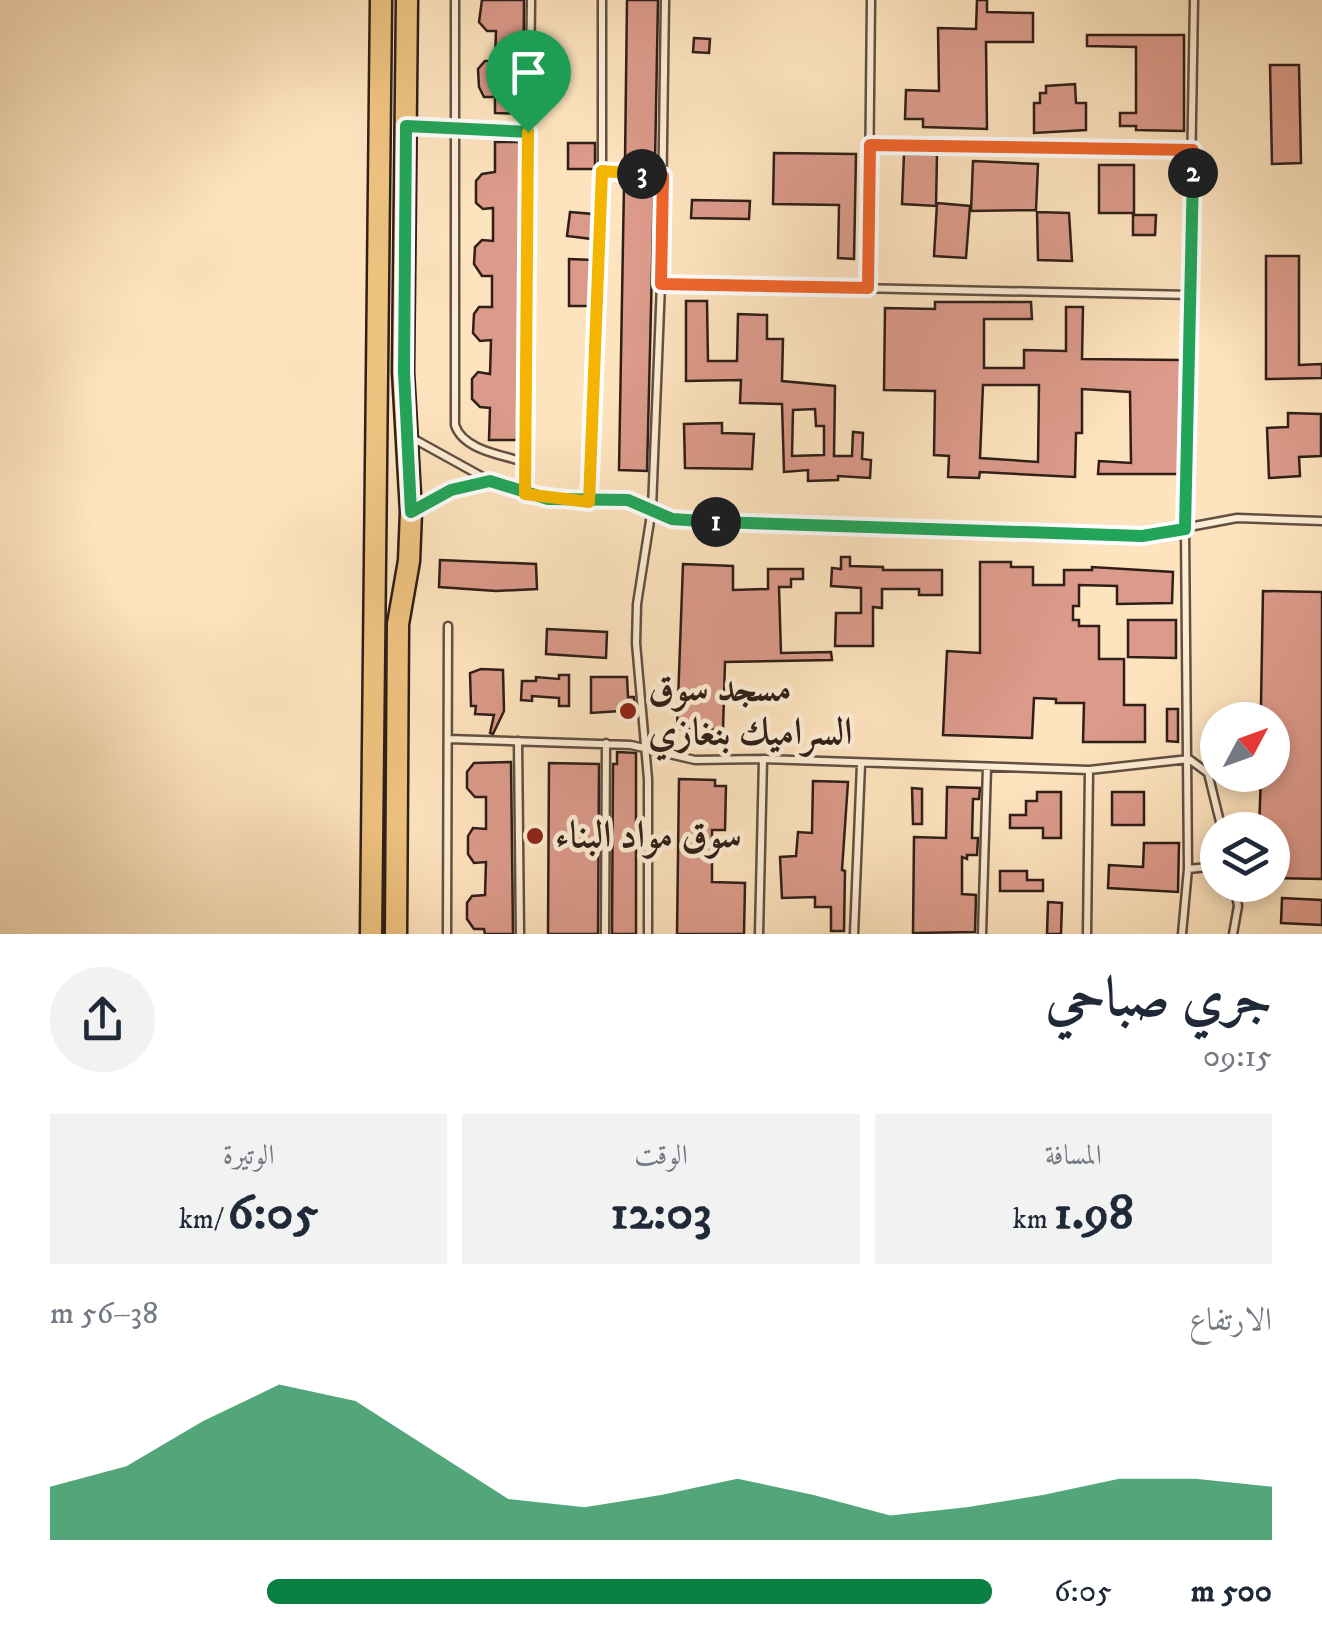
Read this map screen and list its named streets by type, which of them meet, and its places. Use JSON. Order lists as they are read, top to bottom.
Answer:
{
  "places": ["مسجد سوق السراميك بنغازي", "سوق مواد البناء"],
  "north": "top right",
  "page": {
    "pins": ["2", "3", "1"],
    "heading": ["جري صباحي", "09:15"],
    "stats": [
      ["المسافة", "1.98 km"],
      ["الوقت", "12:03"],
      ["الوتيرة", "6:05 /km"]
    ],
    "chart": ["الارتفاع", "38–56 m"],
    "list": [
      {
        "name": "500 m",
        "note": "6:05"
      }
    ]
  }
}
